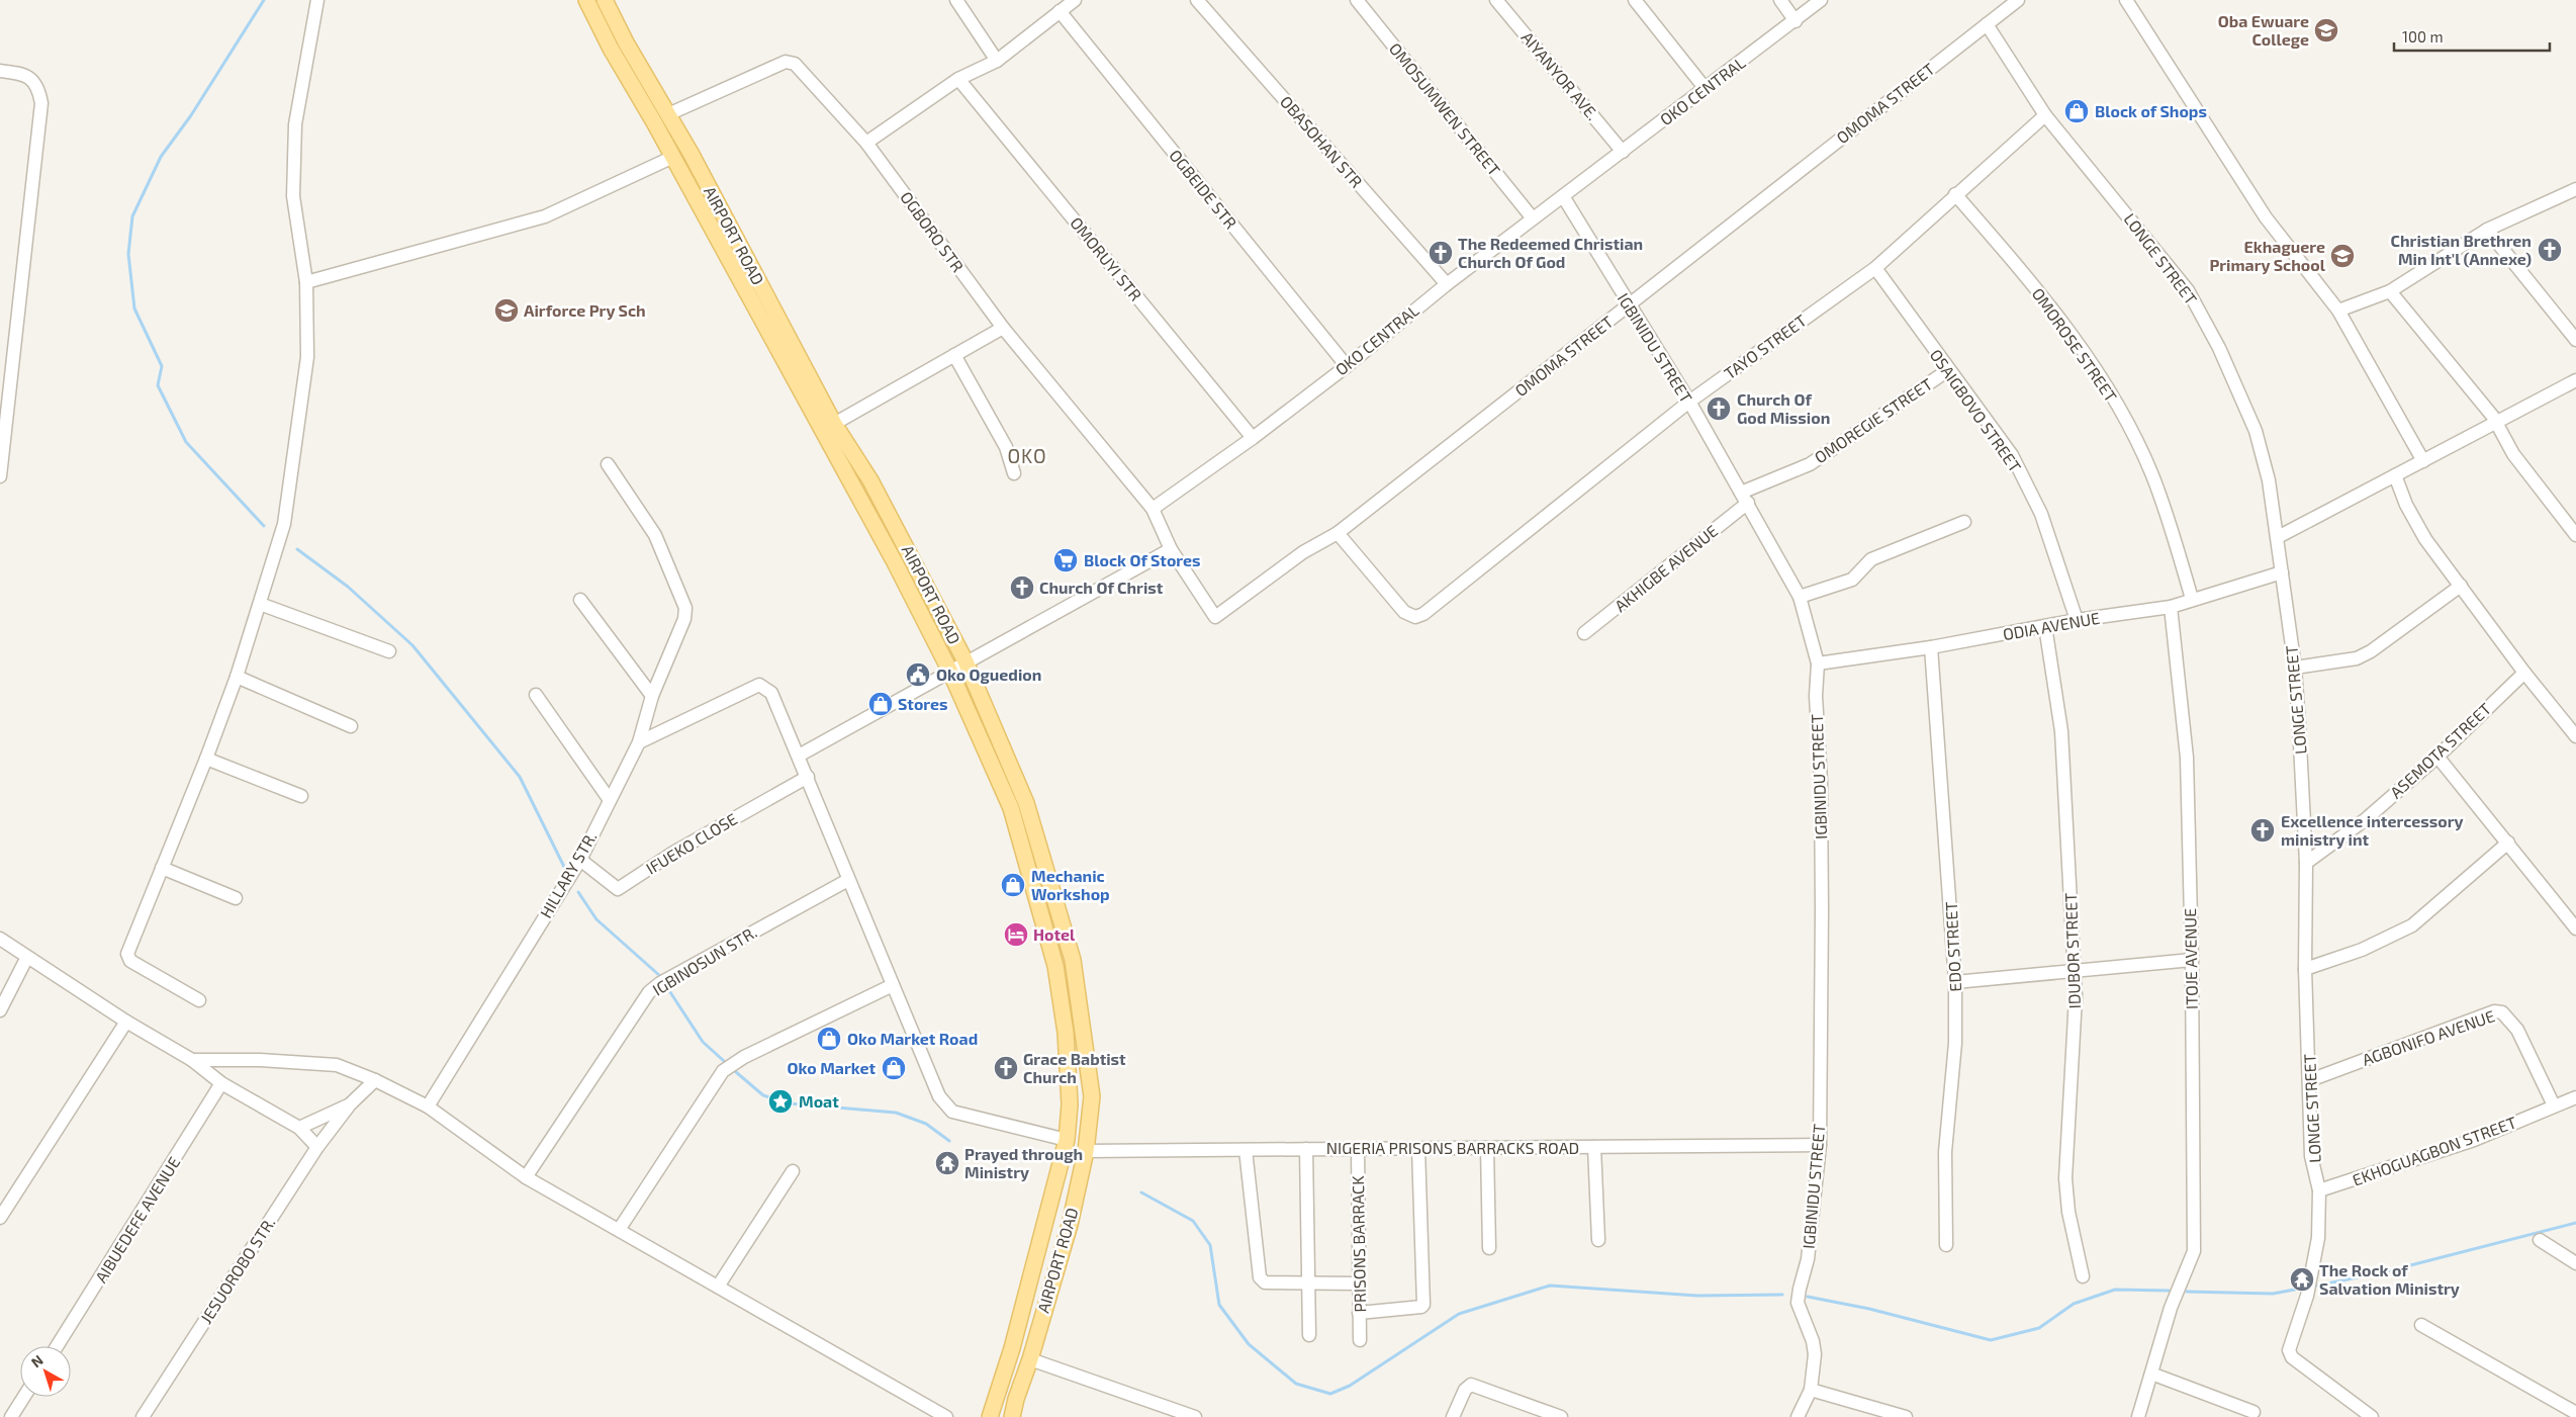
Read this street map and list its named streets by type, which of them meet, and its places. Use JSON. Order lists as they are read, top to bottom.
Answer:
{
  "streets": {
    "main road": ["AIRPORT ROAD"],
    "street": [
      "AIYANYOR AVE.",
      "OKO CENTRAL",
      "OMOMA STREET",
      "OMOSUMWEN STREET",
      "OBASOHAN STR",
      "OGBEIDE STR",
      "OGBORO STR",
      "OMORUYI STR",
      "LONGE STREET",
      "OMOROSE STREET",
      "TAYO STREET",
      "IGBINIDU STREET",
      "OSAIGBOVO STREET",
      "OMOREGIE STREET",
      "AKHIGBE AVENUE",
      "ODIA AVENUE",
      "ASEMOTA STREET",
      "IFUEKO CLOSE",
      "HILLARY STR.",
      "EDO STREET",
      "IDUBOR STREET",
      "ITOJE AVENUE",
      "IGBINOSUN STR.",
      "AGBONIFO AVENUE",
      "NIGERIA PRISONS BARRACKS ROAD",
      "EKHOGUAGBON STREET",
      "AIBUEDEFE AVENUE",
      "PRISONS BARRACK",
      "JESUOROBO STR."
    ]
  },
  "crossings": [
    ["AIYANYOR AVE.", "OKO CENTRAL"],
    ["OKO CENTRAL", "OMOSUMWEN STREET"],
    ["OKO CENTRAL", "OBASOHAN STR"],
    ["OKO CENTRAL", "OGBEIDE STR"],
    ["OKO CENTRAL", "OGBORO STR"],
    ["OKO CENTRAL", "OMORUYI STR"],
    ["OKO CENTRAL", "IGBINIDU STREET"],
    ["OMOMA STREET", "LONGE STREET"],
    ["OMOMA STREET", "TAYO STREET"],
    ["OMOMA STREET", "IGBINIDU STREET"],
    ["OGBORO STR", "AIRPORT ROAD"],
    ["AIRPORT ROAD", "NIGERIA PRISONS BARRACKS ROAD"],
    ["LONGE STREET", "TAYO STREET"],
    ["LONGE STREET", "ODIA AVENUE"],
    ["LONGE STREET", "ASEMOTA STREET"],
    ["LONGE STREET", "AGBONIFO AVENUE"],
    ["LONGE STREET", "EKHOGUAGBON STREET"],
    ["OMOROSE STREET", "TAYO STREET"],
    ["OMOROSE STREET", "ODIA AVENUE"],
    ["TAYO STREET", "IGBINIDU STREET"],
    ["TAYO STREET", "OSAIGBOVO STREET"],
    ["IGBINIDU STREET", "OMOREGIE STREET"],
    ["IGBINIDU STREET", "AKHIGBE AVENUE"],
    ["IGBINIDU STREET", "ODIA AVENUE"],
    ["IGBINIDU STREET", "NIGERIA PRISONS BARRACKS ROAD"],
    ["OSAIGBOVO STREET", "OMOREGIE STREET"],
    ["OSAIGBOVO STREET", "ODIA AVENUE"],
    ["OMOREGIE STREET", "AKHIGBE AVENUE"],
    ["ODIA AVENUE", "EDO STREET"],
    ["ODIA AVENUE", "IDUBOR STREET"],
    ["ODIA AVENUE", "ITOJE AVENUE"],
    ["IFUEKO CLOSE", "HILLARY STR."],
    ["AGBONIFO AVENUE", "EKHOGUAGBON STREET"],
    ["NIGERIA PRISONS BARRACKS ROAD", "PRISONS BARRACK"]
  ],
  "districts": ["OKO"],
  "places": {
    "school or university": ["Oba Ewuare College", "Ekhaguere Primary School", "Airforce Pry Sch"],
    "shop": [
      "Block of Shops",
      "Stores",
      "Mechanic Workshop",
      "Oko Market Road",
      "Oko Market"
    ],
    "church": [
      "Christian Brethren Min Int'l (Annexe)",
      "The Redeemed Christian Church Of God",
      "Church Of God Mission",
      "Church Of Christ",
      "Excellence intercessory ministry int",
      "Grace Babtist Church"
    ],
    "supermarket": ["Block Of Stores"],
    "public building": ["Oko Oguedion"],
    "hotel": ["Hotel"],
    "place": ["Moat"],
    "temple": ["Prayed through Ministry", "The Rock of Salvation Ministry"]
  },
  "scale_bar": "100 m",
  "north": "top left"
}
